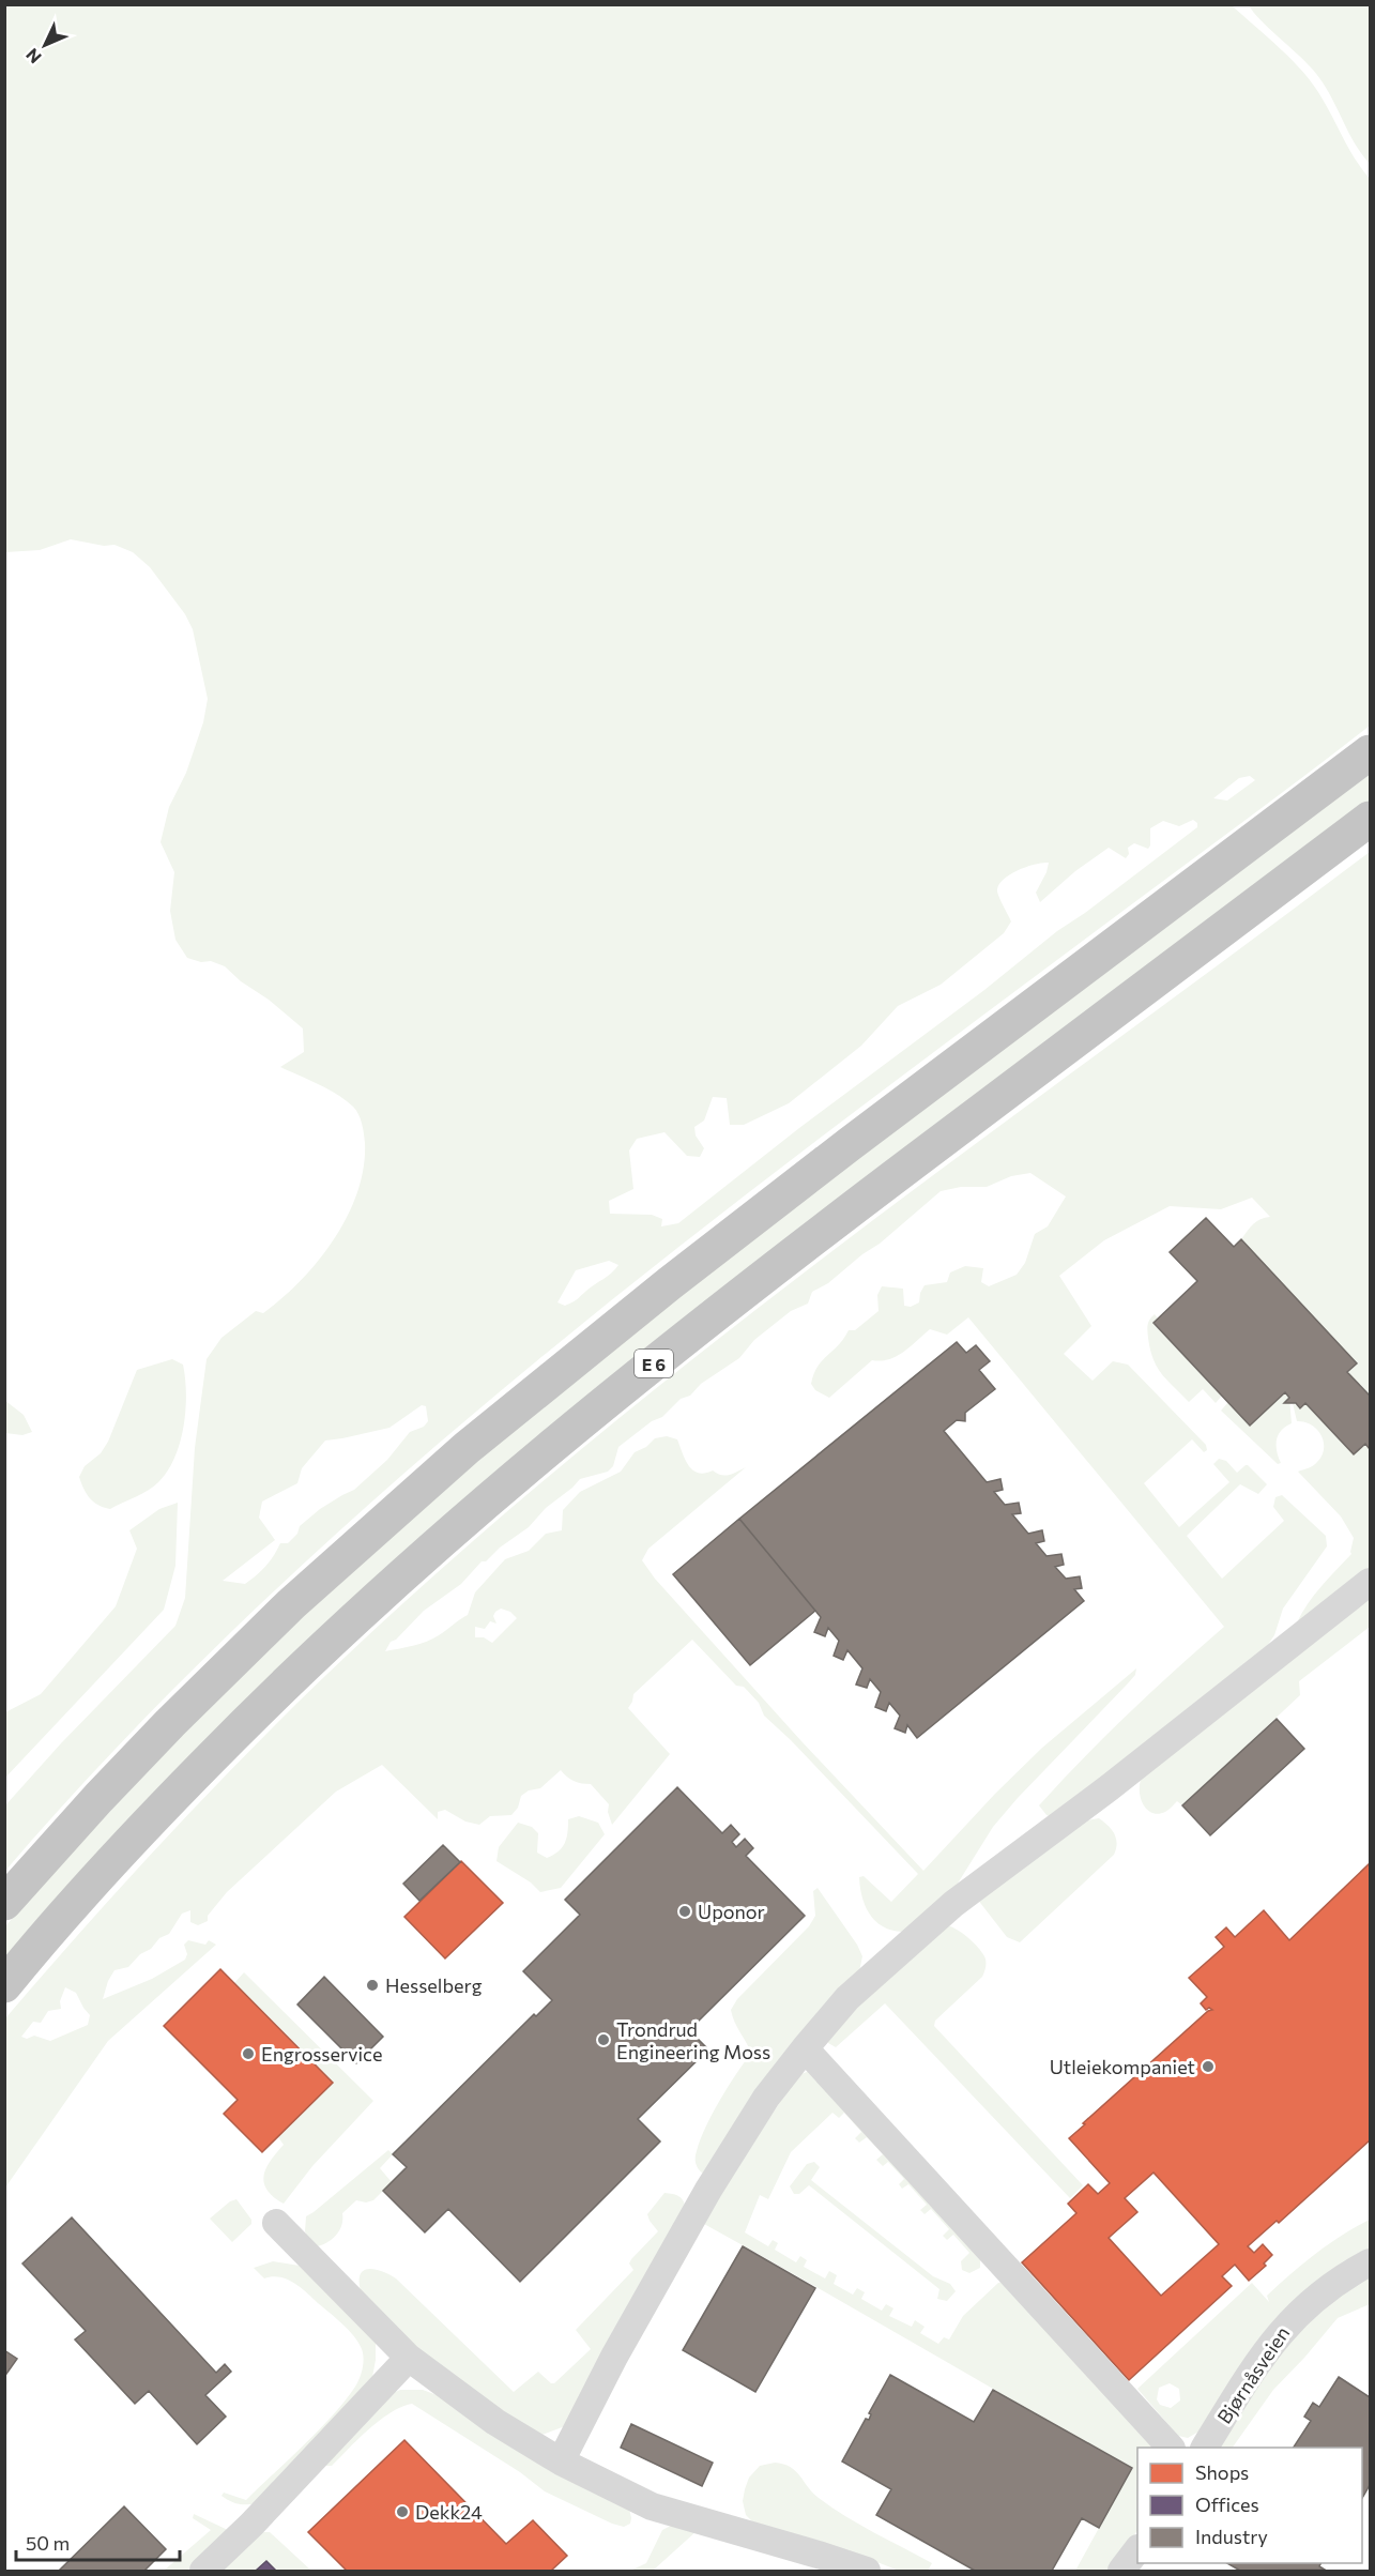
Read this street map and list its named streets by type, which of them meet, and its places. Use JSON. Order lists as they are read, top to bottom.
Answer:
{
  "streets": {
    "highway": ["E 6"],
    "street": ["Bjørnåsveien"]
  },
  "places": [
    "Uponor",
    "Hesselberg",
    "Trondrud Engineering Moss",
    "Engrosservice",
    "Utleiekompaniet",
    "Dekk24"
  ],
  "legend": ["Shops", "Offices", "Industry"],
  "scale_bar": "50 m",
  "north": "bottom left"
}
